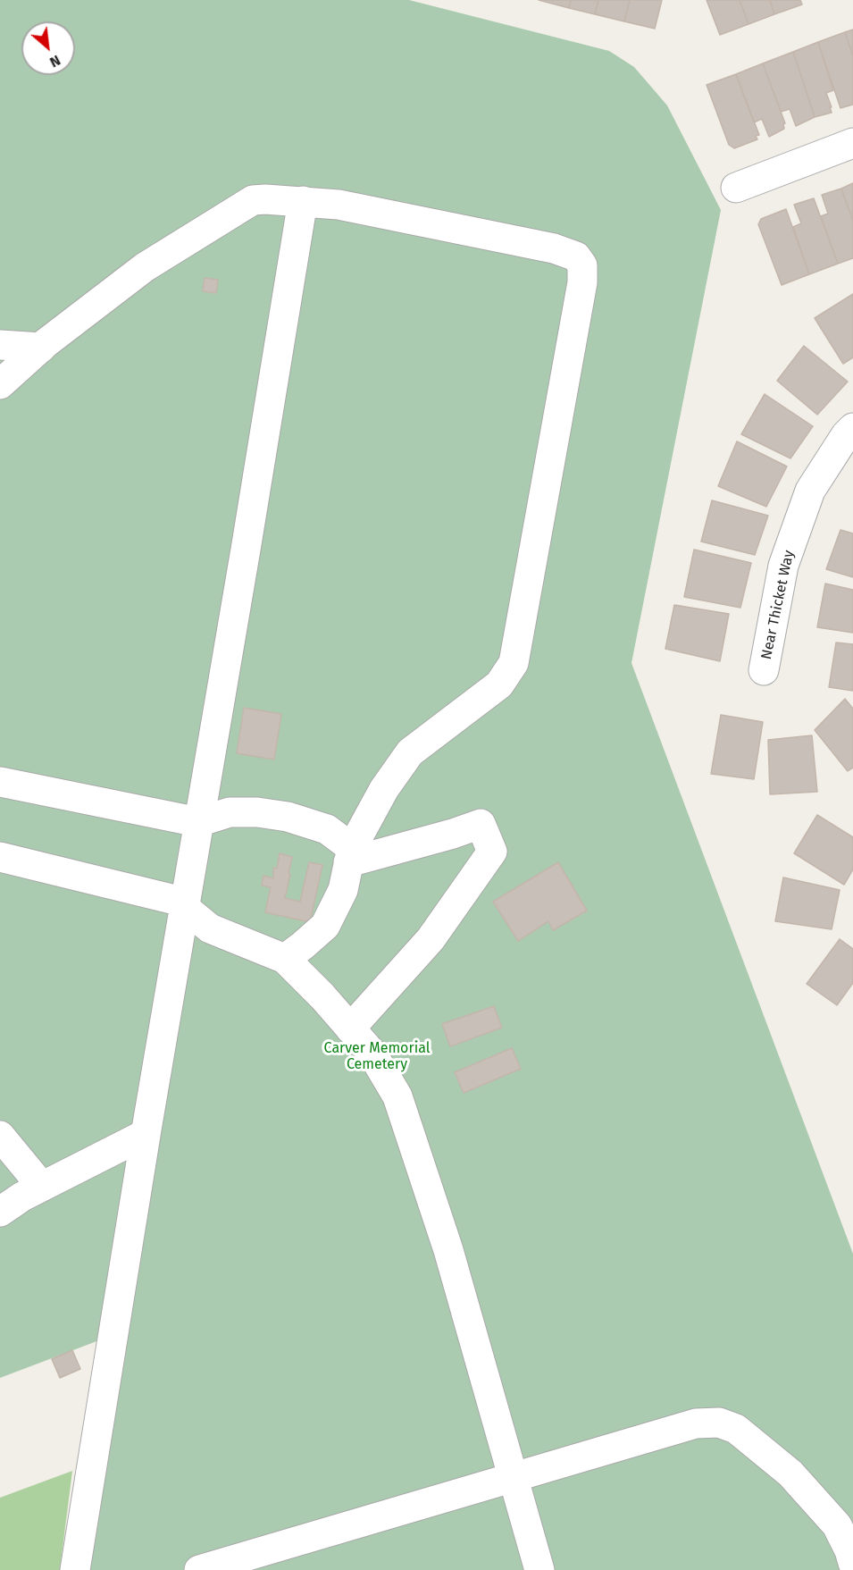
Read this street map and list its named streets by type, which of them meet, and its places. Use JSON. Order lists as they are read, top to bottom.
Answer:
{
  "streets": {
    "street": ["Near Thicket Way"]
  },
  "parks": ["Carver Memorial Cemetery"],
  "north": "bottom right"
}
